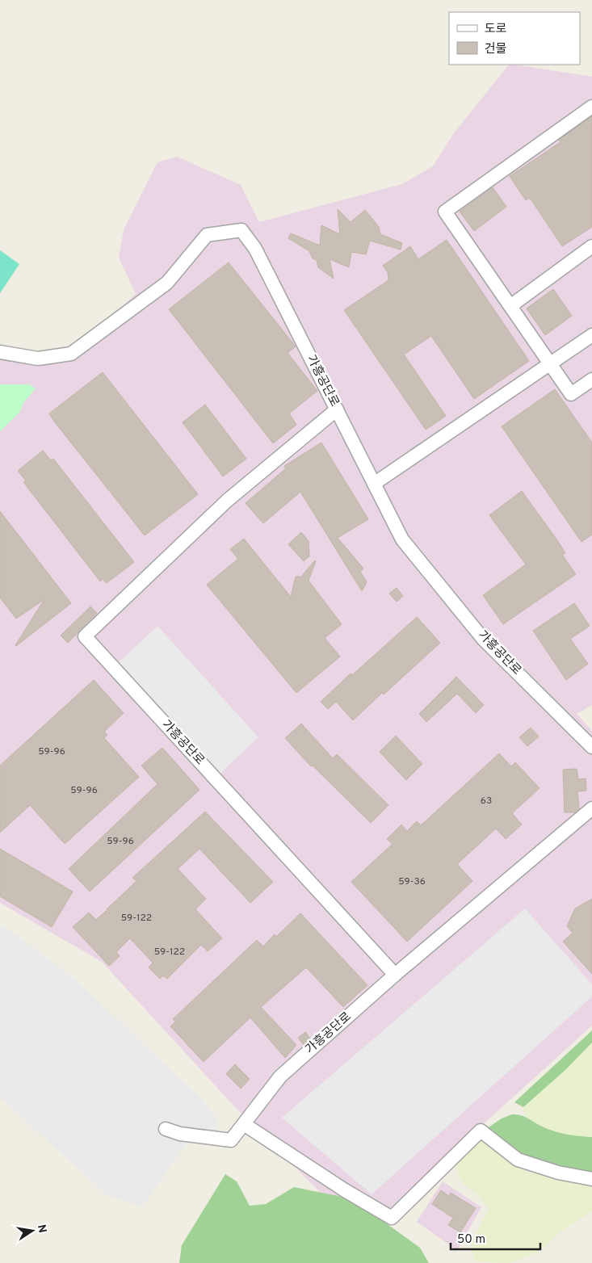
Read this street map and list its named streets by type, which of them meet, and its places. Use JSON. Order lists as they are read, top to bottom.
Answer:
{
  "streets": {
    "street": ["가흥공단로"]
  },
  "house_numbers": [
    "59-96",
    "59-96",
    "63",
    "59-96",
    "59-36",
    "59-122",
    "59-122"
  ],
  "legend": ["도로", "건물"],
  "scale_bar": "50 m",
  "north": "right"
}
